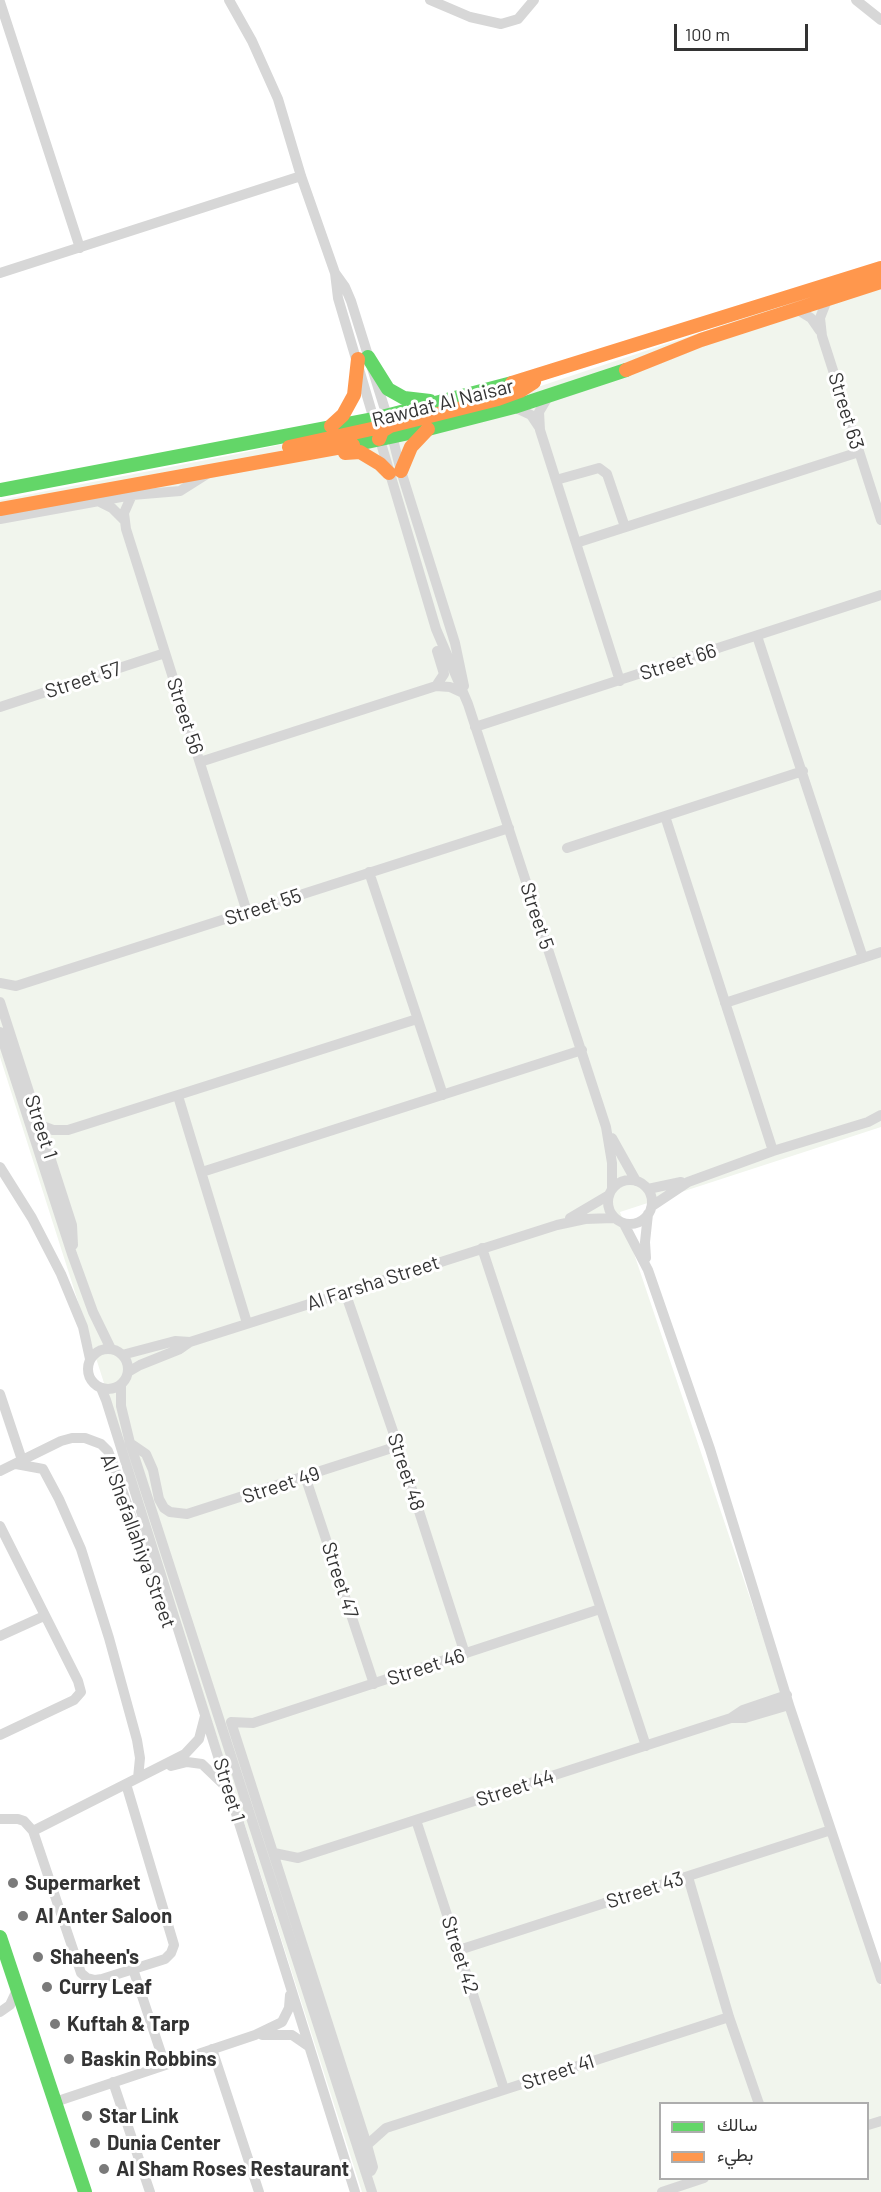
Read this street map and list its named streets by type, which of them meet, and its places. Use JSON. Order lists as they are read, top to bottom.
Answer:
{
  "streets": {
    "street": [
      "Rawdat Al Naisar",
      "Street 63",
      "Street 66",
      "Street 57",
      "Street 56",
      "Street 55",
      "Street 5",
      "Street 1",
      "Al Farsha Street",
      "Street 48",
      "Street 49",
      "Al Shefallahiya Street",
      "Street 47",
      "Street 46",
      "Street 44",
      "Street 43",
      "Street 42",
      "Street 41"
    ]
  },
  "crossings": [
    ["Rawdat Al Naisar", "Street 63"],
    ["Street 66", "Street 5"],
    ["Street 57", "Street 56"],
    ["Street 56", "Street 55"],
    ["Street 55", "Street 5"],
    ["Street 5", "Al Farsha Street"],
    ["Street 1", "Al Farsha Street"],
    ["Street 1", "Street 49"],
    ["Street 1", "Al Shefallahiya Street"],
    ["Street 1", "Street 46"],
    ["Street 1", "Street 44"],
    ["Street 1", "Street 41"],
    ["Al Farsha Street", "Street 48"],
    ["Street 48", "Street 49"],
    ["Street 48", "Street 46"],
    ["Street 49", "Street 47"],
    ["Street 47", "Street 46"],
    ["Street 44", "Street 42"],
    ["Street 43", "Street 42"],
    ["Street 42", "Street 41"]
  ],
  "places": [
    "Supermarket",
    "Al Anter Saloon",
    "Shaheen's",
    "Curry Leaf",
    "Kuftah & Tarp",
    "Baskin Robbins",
    "Star Link",
    "Dunia Center",
    "Al Sham Roses Restaurant"
  ],
  "legend": ["سالك", "بطيء"],
  "scale_bar": "100 m"
}
